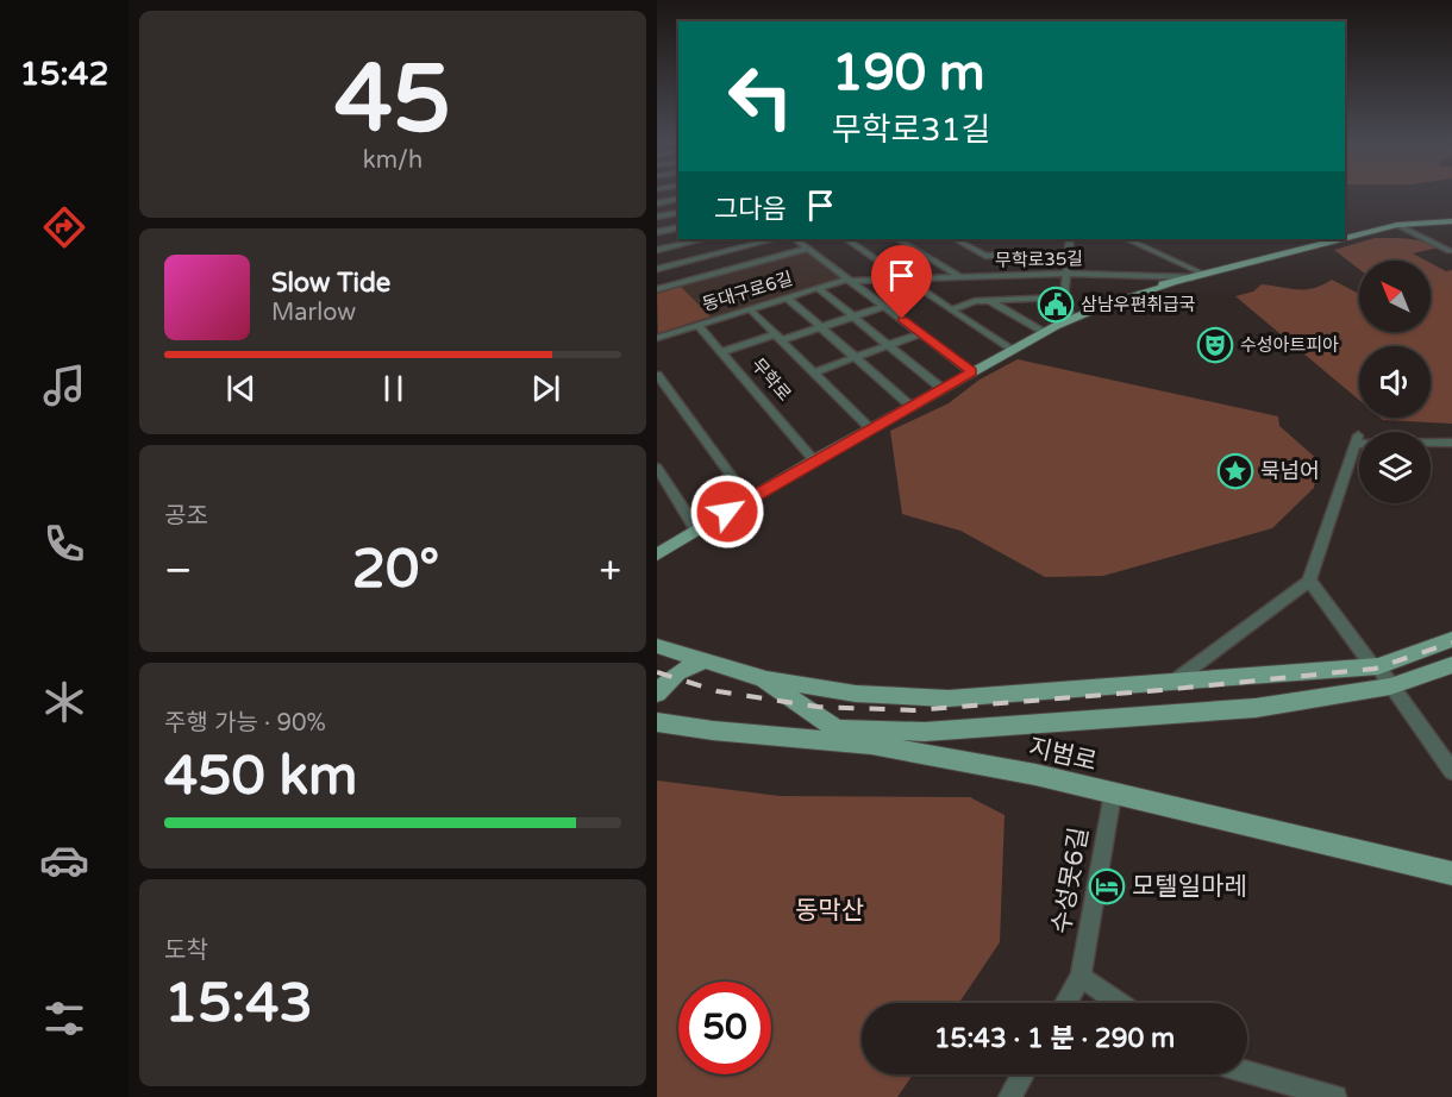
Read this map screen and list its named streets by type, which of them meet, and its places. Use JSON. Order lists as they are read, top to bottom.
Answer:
{
  "streets": {
    "main road": ["지범로"],
    "street": [
      "무학로35길",
      "동대구로6길",
      "무학로",
      "수성못6길"
    ]
  },
  "crossings": [
    ["무학로35길", "동대구로6길"],
    ["동대구로6길", "무학로"],
    ["지범로", "수성못6길"]
  ],
  "parks": ["동막산"],
  "places": {
    "public building": ["삼남우편취급국"],
    "theatre": ["수성아트피아"],
    "place": ["묵넘어"],
    "hotel": ["모텔일마레"]
  },
  "north": "top left",
  "page": {
    "tabs": "15:42",
    "tile": [
      ["45", "km/h"],
      "공조",
      ["주행 가능 · 90%", "450 km"],
      ["도착", "15:43"]
    ],
    "turn": ["190 m", "무학로31길"],
    "then": "그다음",
    "song": ["Slow Tide", "Marlow"],
    "heat": ["−", "20°", "+"],
    "limit": "50",
    "trip": "15:43 · 1 분 · 290 m"
  }
}
